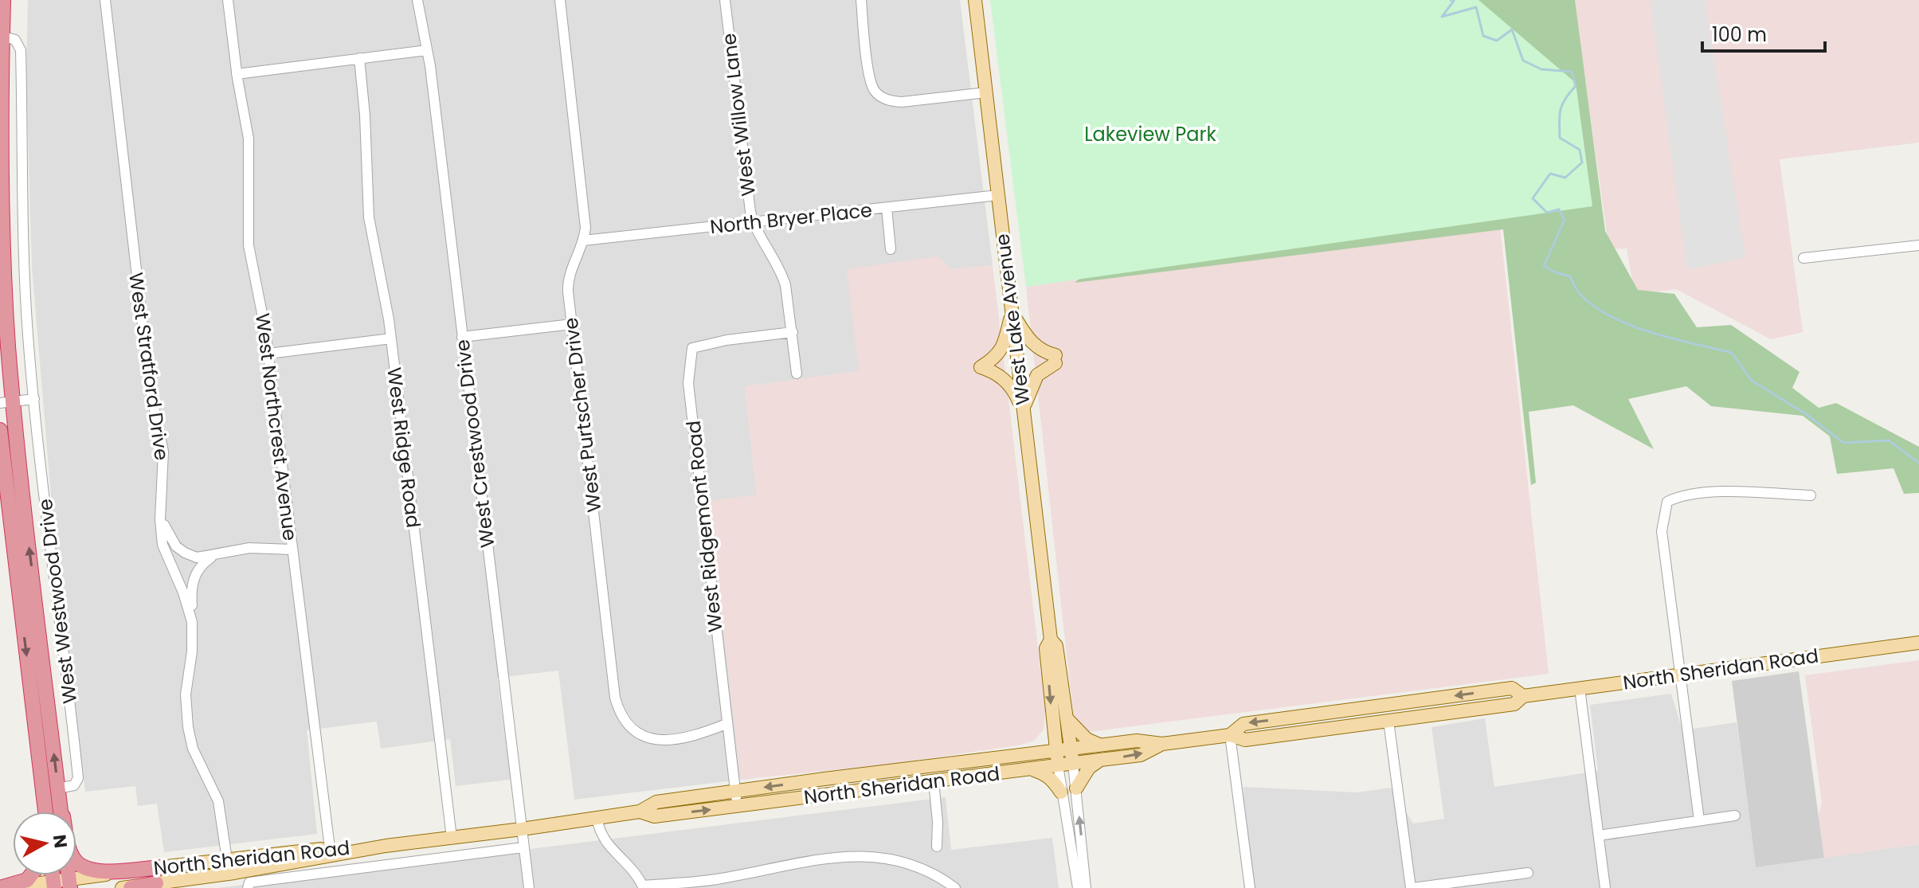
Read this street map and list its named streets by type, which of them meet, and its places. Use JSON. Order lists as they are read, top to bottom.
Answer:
{
  "streets": {
    "main road": ["West Lake Avenue", "North Sheridan Road"],
    "street": [
      "West Willow Lane",
      "North Bryer Place",
      "West Stratford Drive",
      "West Purtscher Drive",
      "West Northcrest Avenue",
      "West Crestwood Drive",
      "West Ridge Road",
      "West Ridgemont Road",
      "West Westwood Drive"
    ]
  },
  "crossings": [
    ["West Willow Lane", "North Bryer Place"],
    ["West Willow Lane", "West Ridgemont Road"],
    ["North Bryer Place", "West Lake Avenue"],
    ["North Bryer Place", "West Purtscher Drive"],
    ["West Lake Avenue", "North Sheridan Road"],
    ["West Stratford Drive", "North Sheridan Road"],
    ["West Purtscher Drive", "West Ridgemont Road"],
    ["West Northcrest Avenue", "North Sheridan Road"],
    ["West Crestwood Drive", "North Sheridan Road"],
    ["West Ridge Road", "North Sheridan Road"],
    ["West Ridgemont Road", "North Sheridan Road"]
  ],
  "parks": ["Lakeview Park"],
  "scale_bar": "100 m",
  "north": "right"
}
